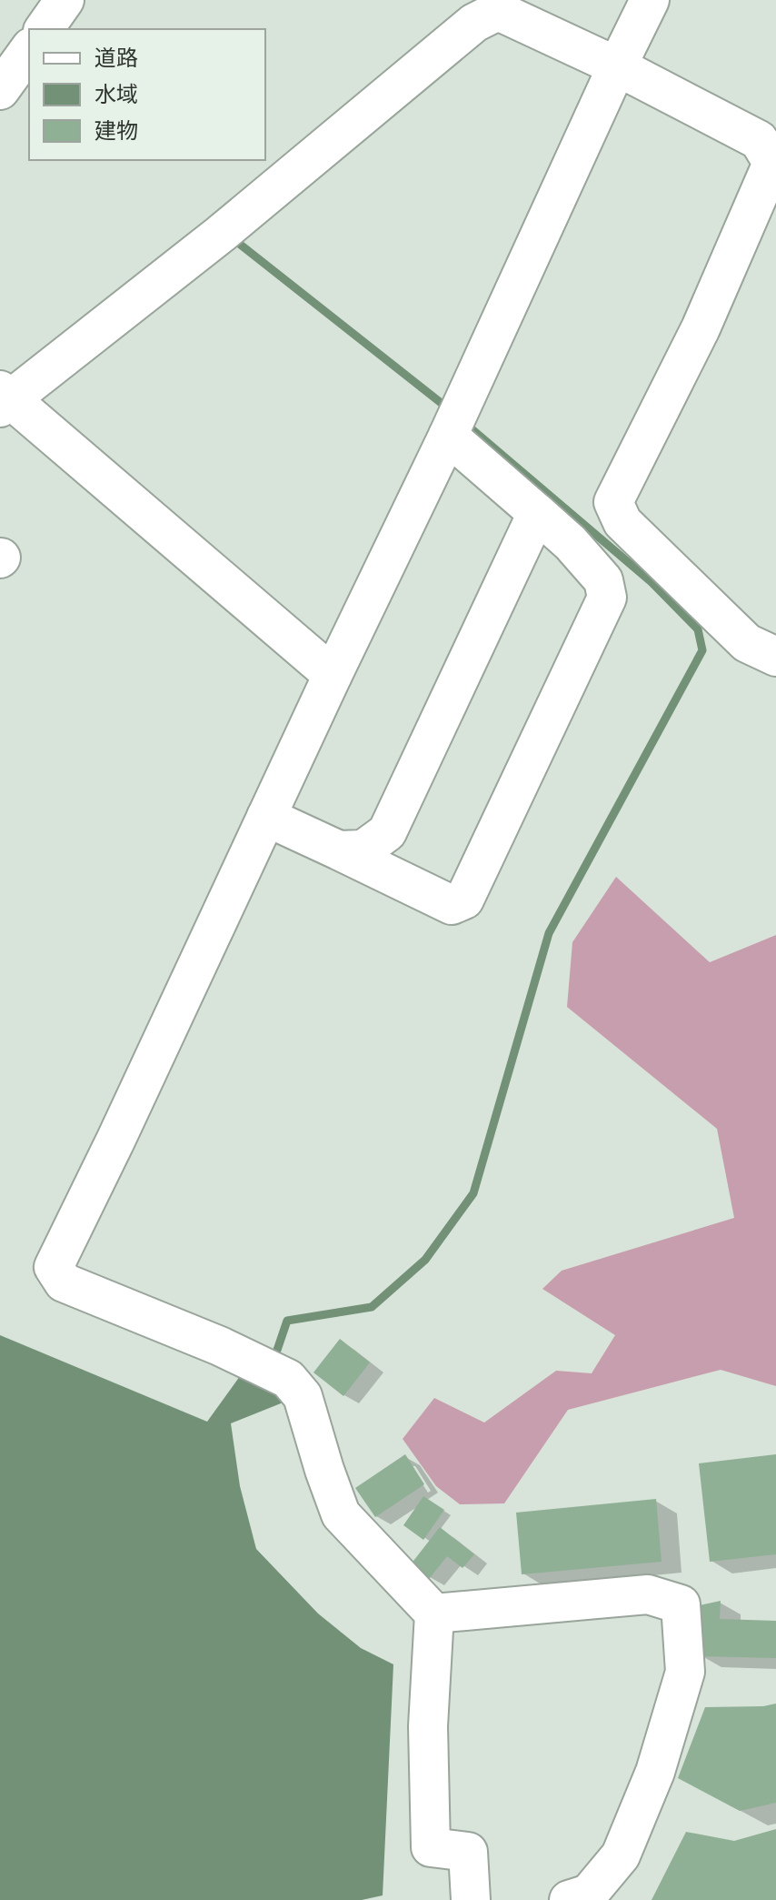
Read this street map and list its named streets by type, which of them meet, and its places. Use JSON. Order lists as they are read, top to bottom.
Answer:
{
  "legend": ["道路", "水域", "建物"]
}
